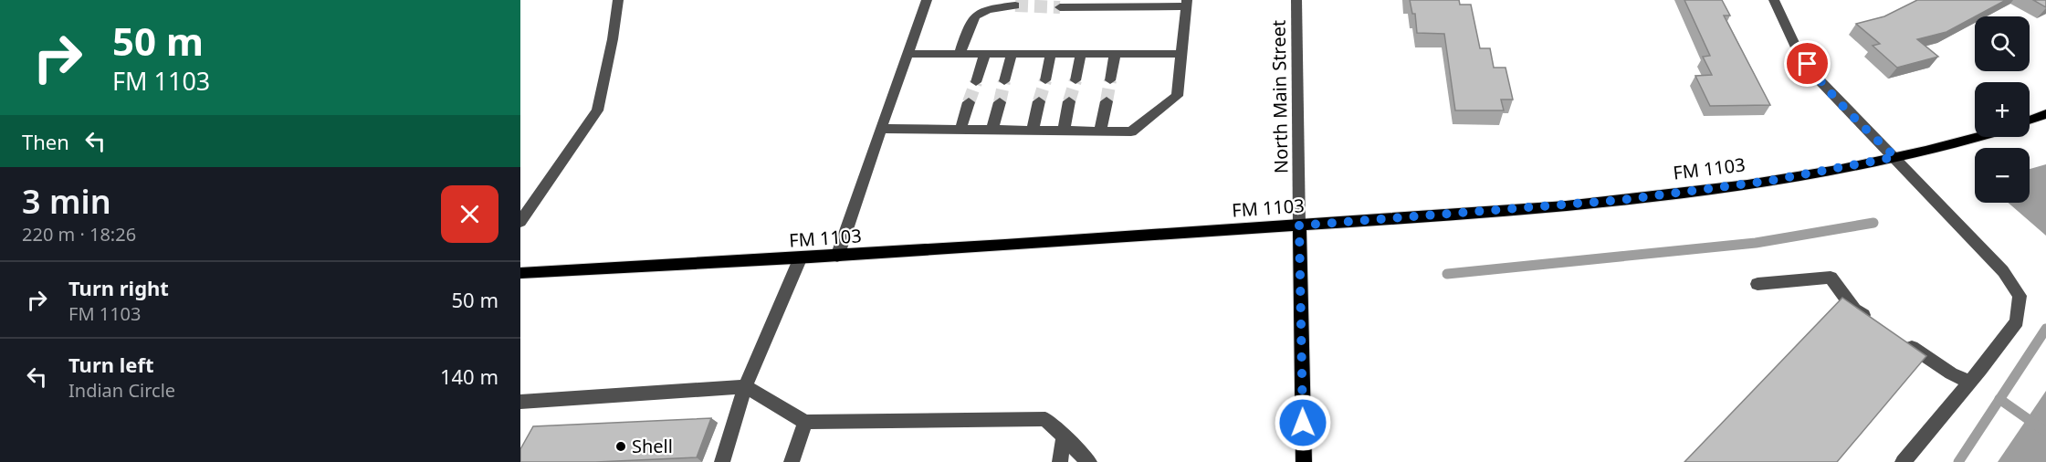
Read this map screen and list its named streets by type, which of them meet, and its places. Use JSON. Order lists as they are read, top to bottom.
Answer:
{
  "streets": {
    "main road": ["FM 1103"],
    "street": ["North Main Street"]
  },
  "crossings": [
    ["North Main Street", "FM 1103"]
  ],
  "places": ["Shell"],
  "page": {
    "turn": ["50 m", "FM 1103"],
    "map_buttons": ["+", "−"],
    "then": "Then",
    "heading": ["3 min", "220 m · 18:26"],
    "list": [
      {
        "name": "Turn right",
        "note": "FM 1103",
        "value": "50 m"
      },
      {
        "name": "Turn left",
        "note": "Indian Circle",
        "value": "140 m"
      }
    ]
  }
}
